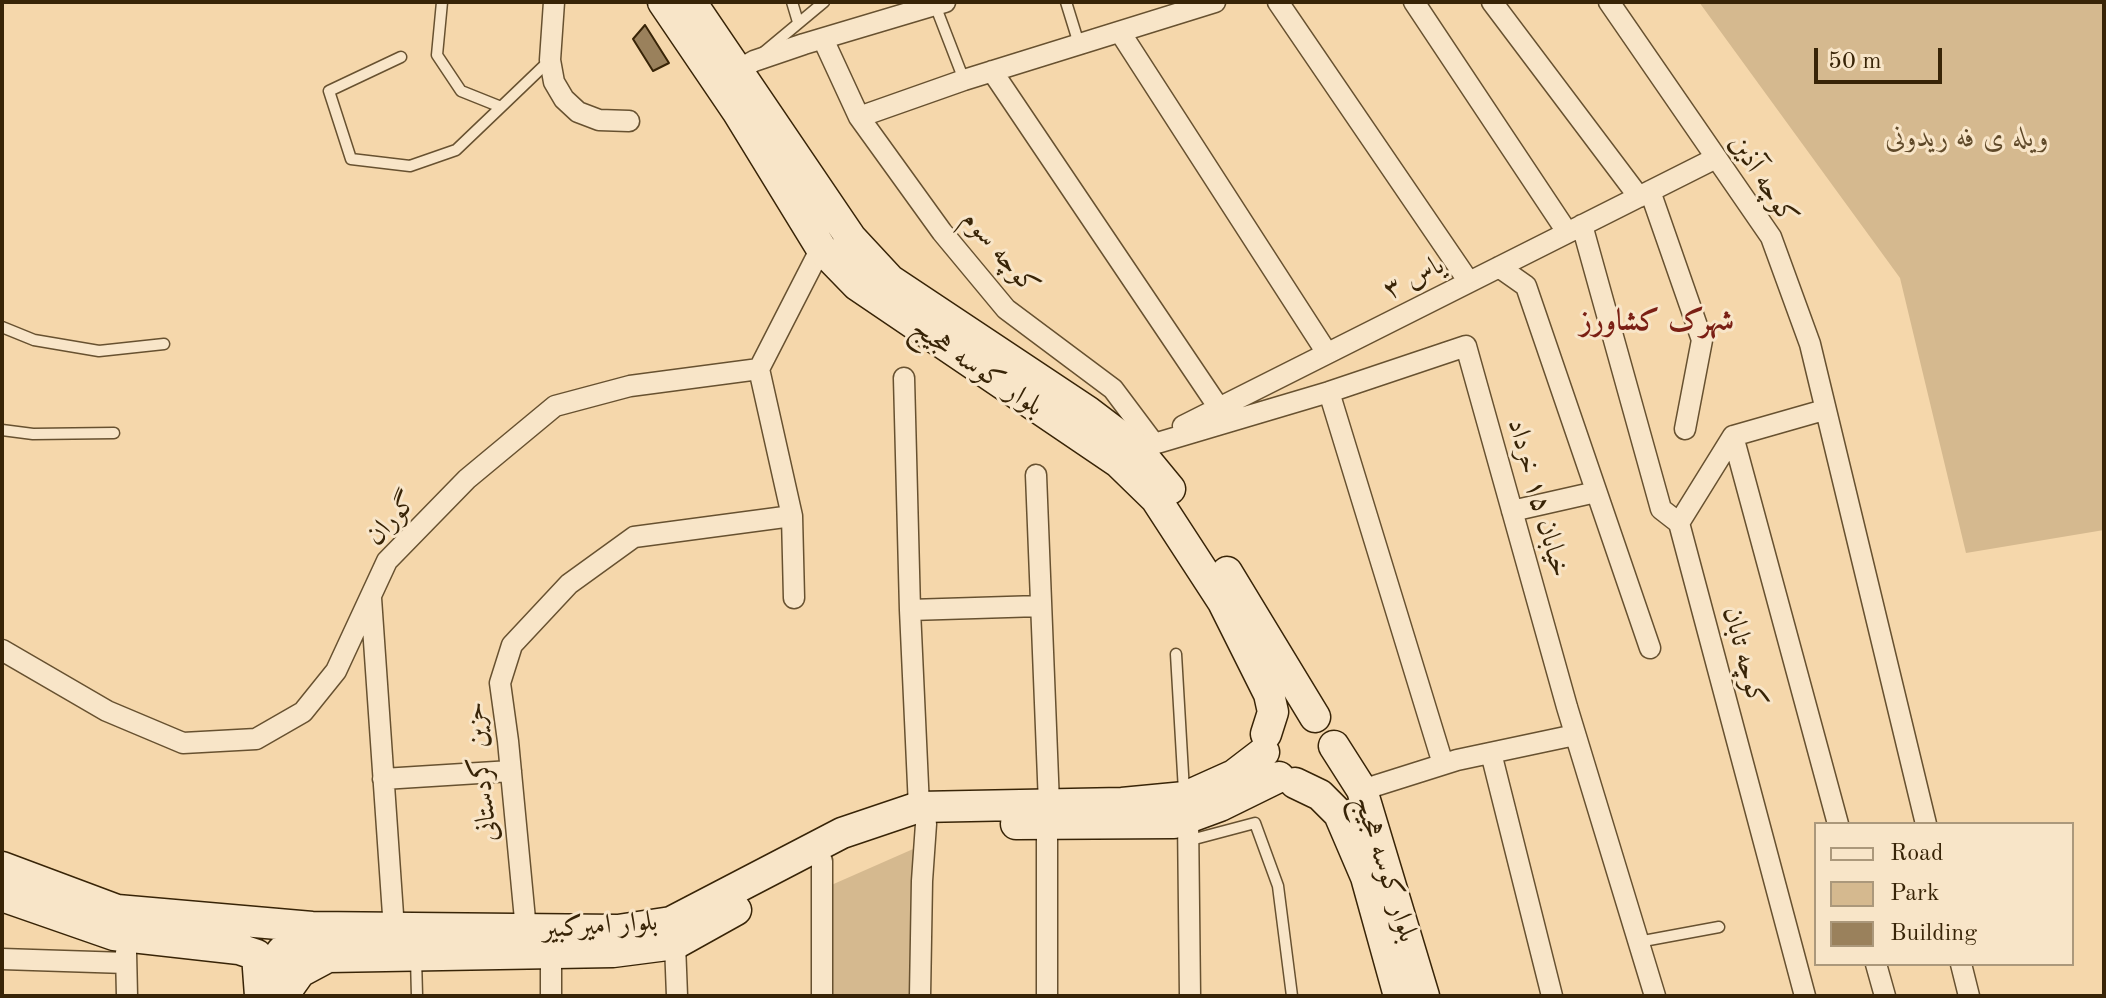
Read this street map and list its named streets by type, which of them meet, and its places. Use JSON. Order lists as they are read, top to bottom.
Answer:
{
  "streets": {
    "street": [
      "کوچه آذین",
      "کوچه سوم",
      "یاس ۳",
      "بلوار کوسه هجیج",
      "خیابان ۱۵ خرداد",
      "گوران",
      "کوچه تابان",
      "حزین کردستانی",
      "بلوار امیرکبیر"
    ]
  },
  "crossings": [
    ["کوچه آذین", "یاس ۳"],
    ["کوچه سوم", "یاس ۳"],
    ["کوچه سوم", "بلوار کوسه هجیج"],
    ["کوچه سوم", "خیابان ۱۵ خرداد"],
    ["یاس ۳", "بلوار کوسه هجیج"],
    ["یاس ۳", "خیابان ۱۵ خرداد"],
    ["بلوار کوسه هجیج", "خیابان ۱۵ خرداد"],
    ["بلوار کوسه هجیج", "بلوار امیرکبیر"],
    ["حزین کردستانی", "بلوار امیرکبیر"]
  ],
  "districts": ["شهرک کشاورز"],
  "parks": ["ویله ی فه ریدونی"],
  "legend": ["Road", "Park", "Building"],
  "scale_bar": "50 m"
}
